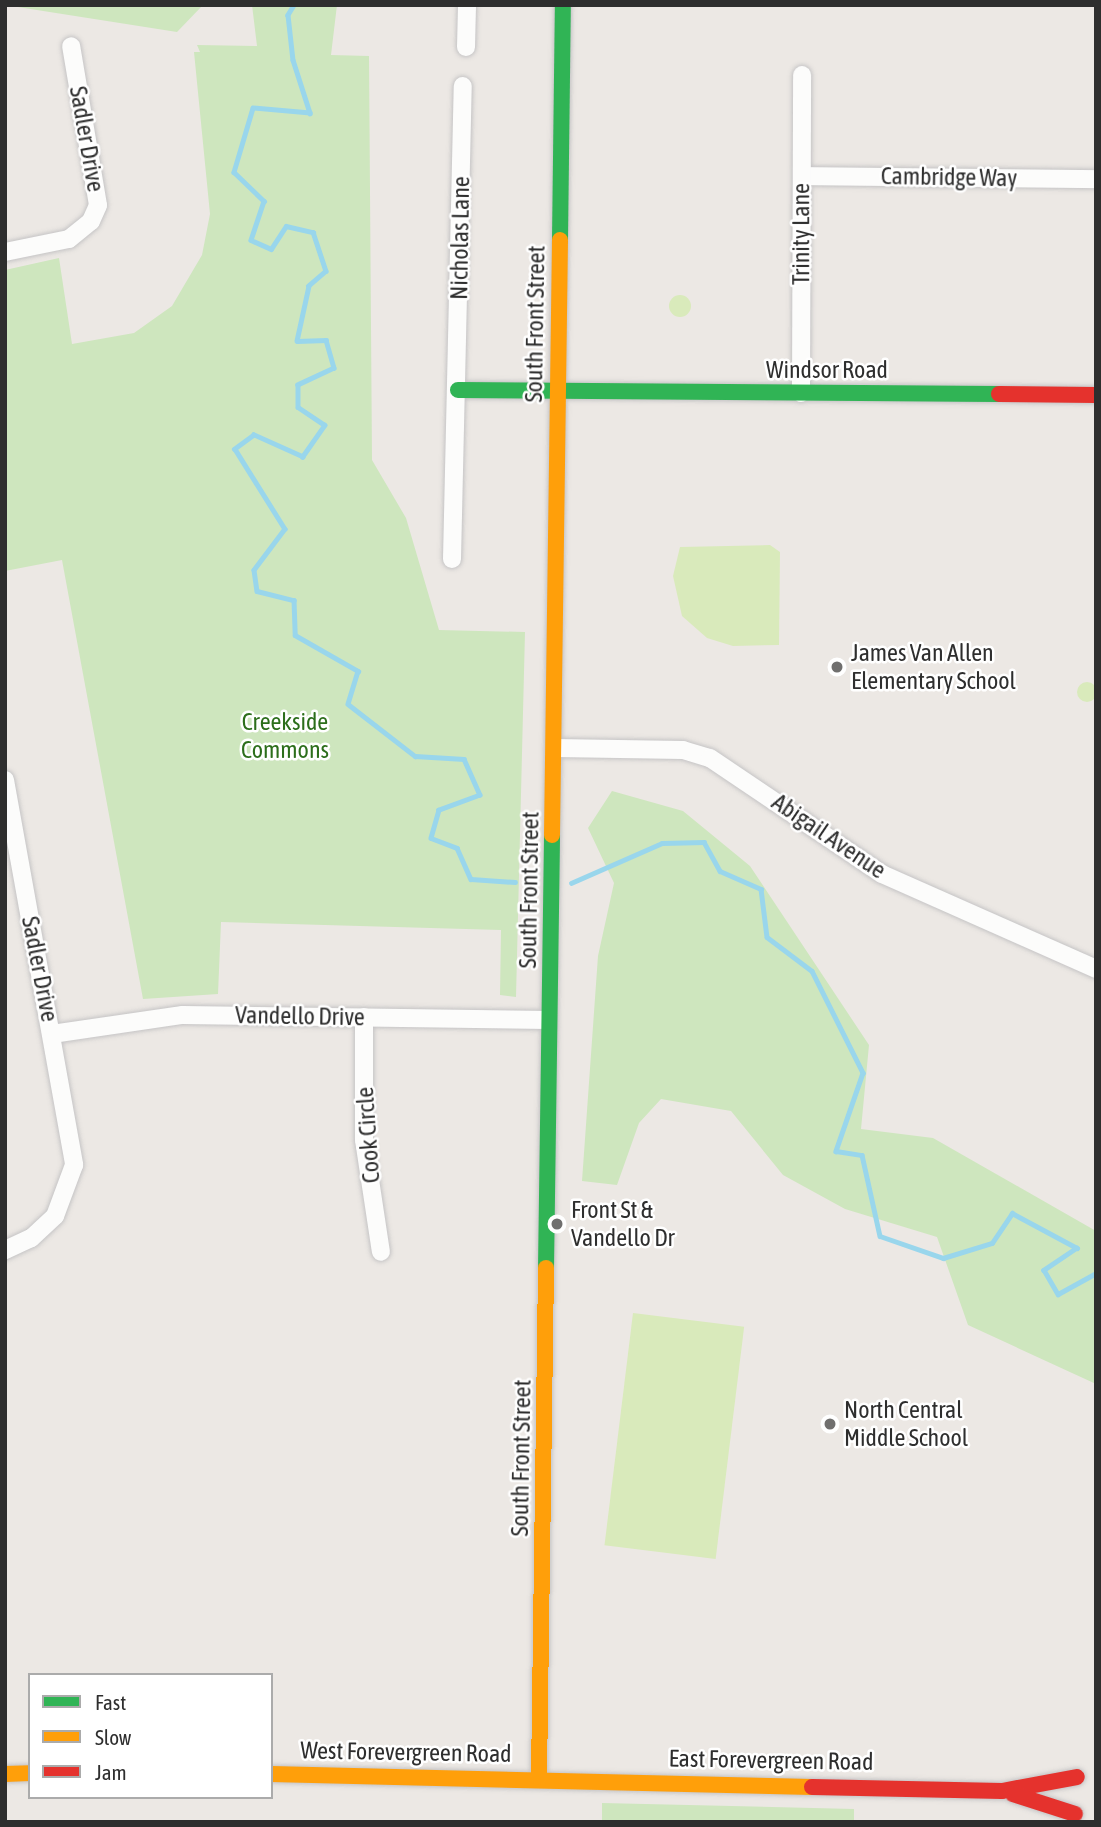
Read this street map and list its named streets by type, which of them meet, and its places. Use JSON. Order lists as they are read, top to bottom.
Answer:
{
  "streets": {
    "street": [
      "Sadler Drive",
      "Cambridge Way",
      "Trinity Lane",
      "Nicholas Lane",
      "South Front Street",
      "Windsor Road",
      "Abigail Avenue",
      "Vandello Drive",
      "Cook Circle",
      "West Forevergreen Road",
      "East Forevergreen Road"
    ]
  },
  "crossings": [
    ["Sadler Drive", "Vandello Drive"],
    ["Cambridge Way", "Trinity Lane"],
    ["Trinity Lane", "Windsor Road"],
    ["South Front Street", "Windsor Road"],
    ["South Front Street", "Abigail Avenue"],
    ["South Front Street", "Vandello Drive"],
    ["South Front Street", "West Forevergreen Road"],
    ["South Front Street", "East Forevergreen Road"],
    ["Vandello Drive", "Cook Circle"],
    ["West Forevergreen Road", "East Forevergreen Road"]
  ],
  "parks": ["Creekside Commons"],
  "places": ["James Van Allen Elementary School", "Front St & Vandello Dr", "North Central Middle School"],
  "legend": ["Fast", "Slow", "Jam"]
}
